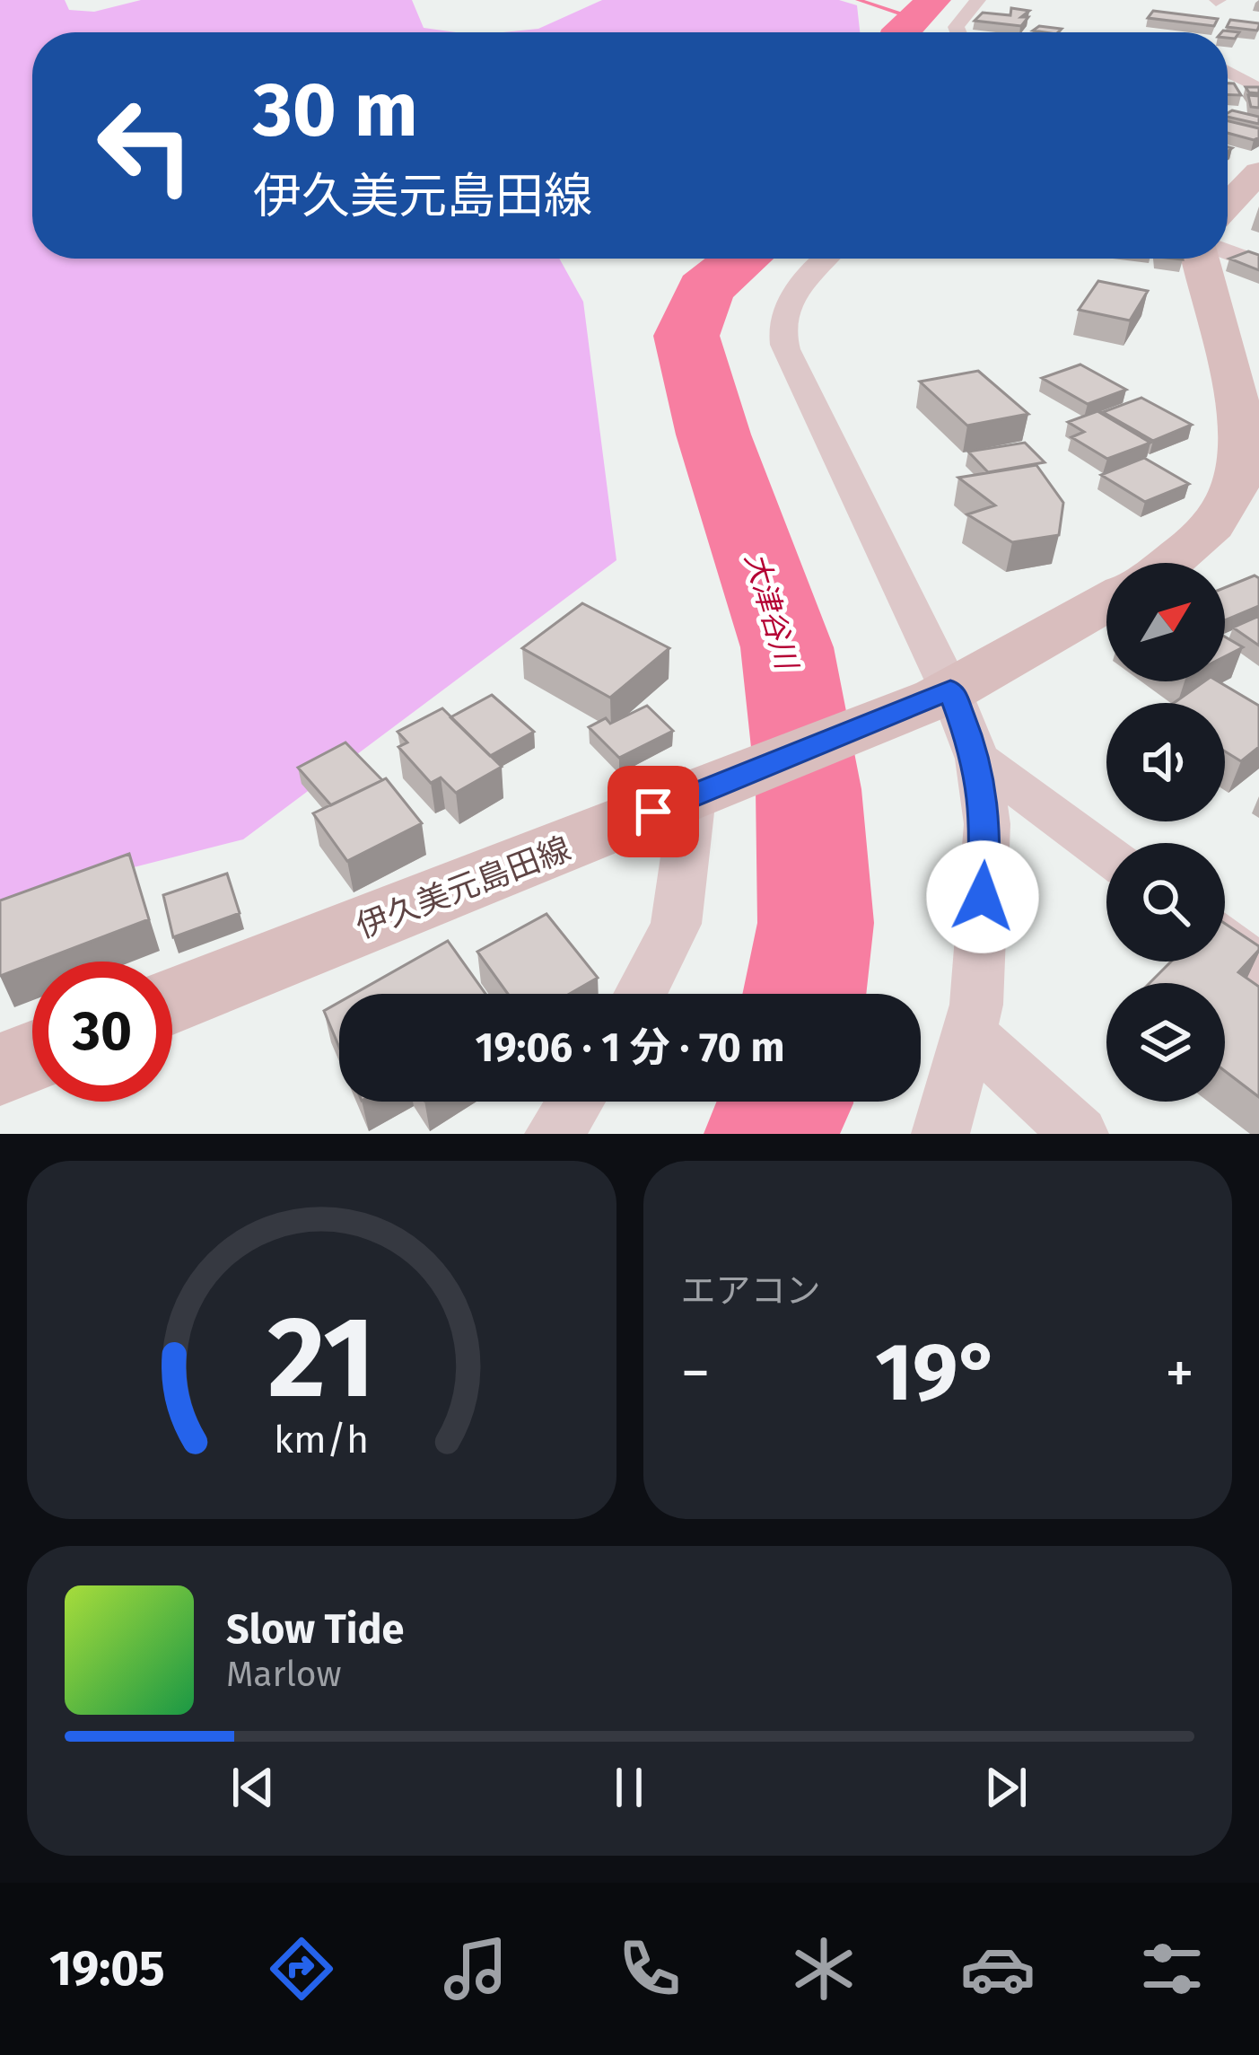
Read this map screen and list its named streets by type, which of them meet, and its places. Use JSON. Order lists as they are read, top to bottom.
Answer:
{
  "streets": {
    "main road": ["伊久美元島田線"]
  },
  "water": ["大津谷川"],
  "north": "top right",
  "page": {
    "turn": ["30 m", "伊久美元島田線"],
    "limit": "30",
    "trip": "19:06 · 1 分 · 70 m",
    "tile": "エアコン",
    "heat": ["−", "19°", "+"],
    "song": ["Slow Tide", "Marlow"],
    "tabs": "19:05",
    "gauge": ["21", "km/h"]
  }
}
